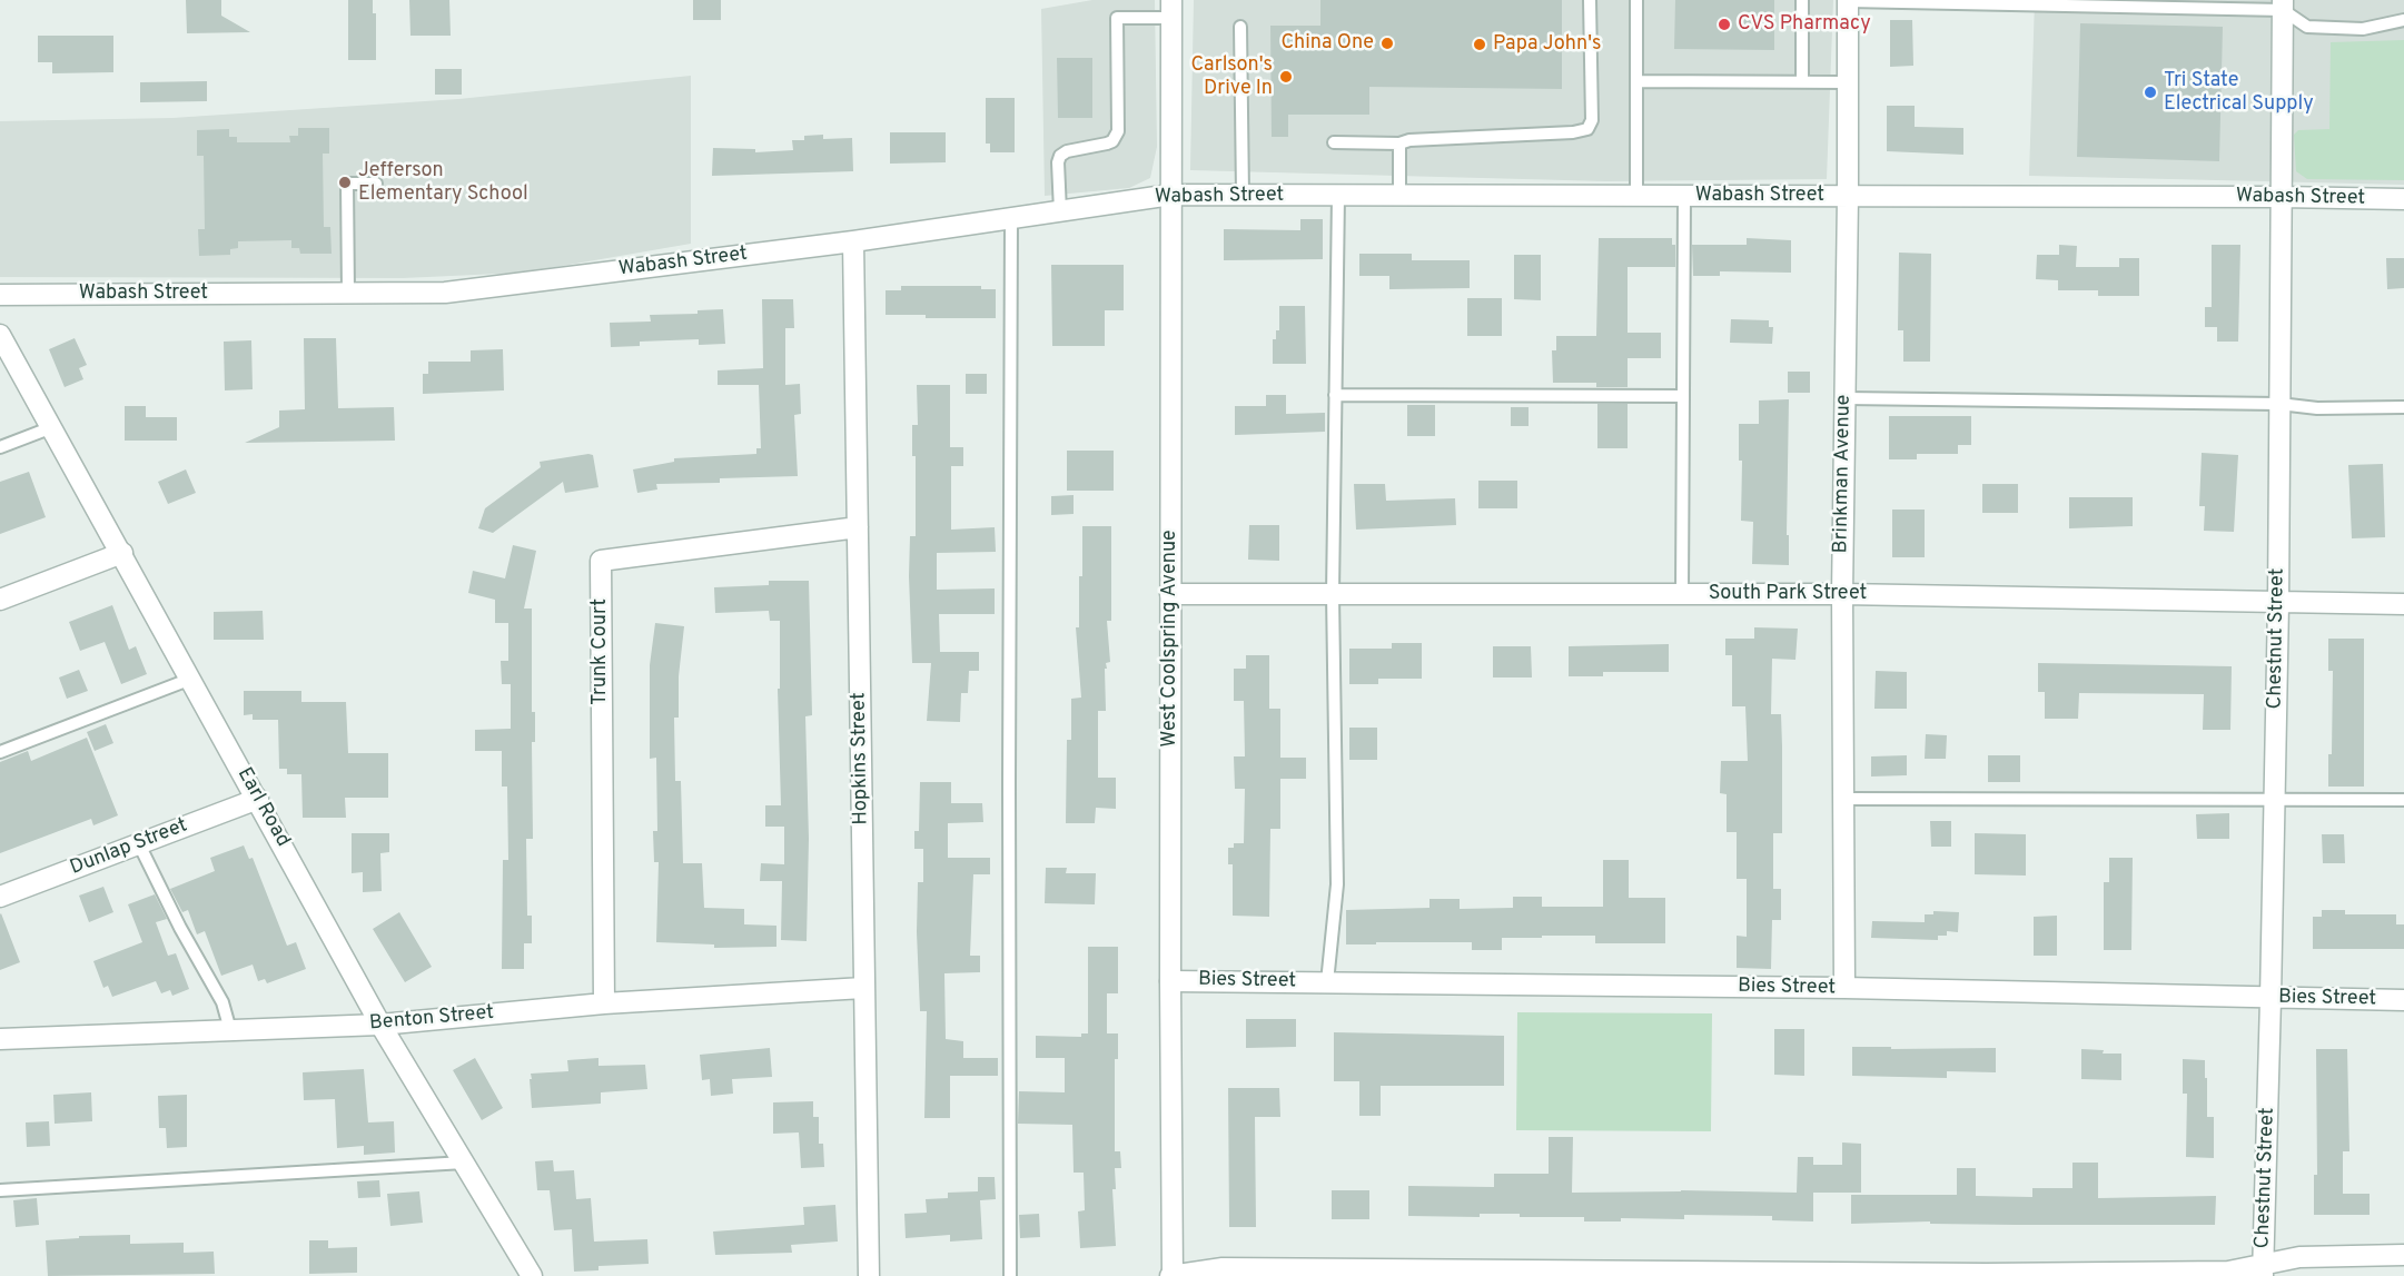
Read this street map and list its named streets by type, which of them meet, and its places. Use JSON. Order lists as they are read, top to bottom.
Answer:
{
  "streets": {
    "street": [
      "Wabash Street",
      "Brinkman Avenue",
      "South Park Street",
      "West Coolspring Avenue",
      "Chestnut Street",
      "Trunk Court",
      "Hopkins Street",
      "Earl Road",
      "Dunlap Street",
      "Bies Street",
      "Benton Street"
    ]
  },
  "crossings": [
    ["Wabash Street", "Brinkman Avenue"],
    ["Wabash Street", "West Coolspring Avenue"],
    ["Wabash Street", "Chestnut Street"],
    ["Wabash Street", "Hopkins Street"],
    ["Brinkman Avenue", "South Park Street"],
    ["Brinkman Avenue", "Bies Street"],
    ["South Park Street", "West Coolspring Avenue"],
    ["South Park Street", "Chestnut Street"],
    ["West Coolspring Avenue", "Bies Street"],
    ["Chestnut Street", "Bies Street"],
    ["Trunk Court", "Hopkins Street"],
    ["Trunk Court", "Benton Street"],
    ["Hopkins Street", "Benton Street"],
    ["Earl Road", "Dunlap Street"],
    ["Earl Road", "Benton Street"]
  ],
  "places": [
    "CVS Pharmacy",
    "China One",
    "Papa John's",
    "Carlson's Drive In",
    "Tri State Electrical Supply",
    "Jefferson Elementary School"
  ]
}
